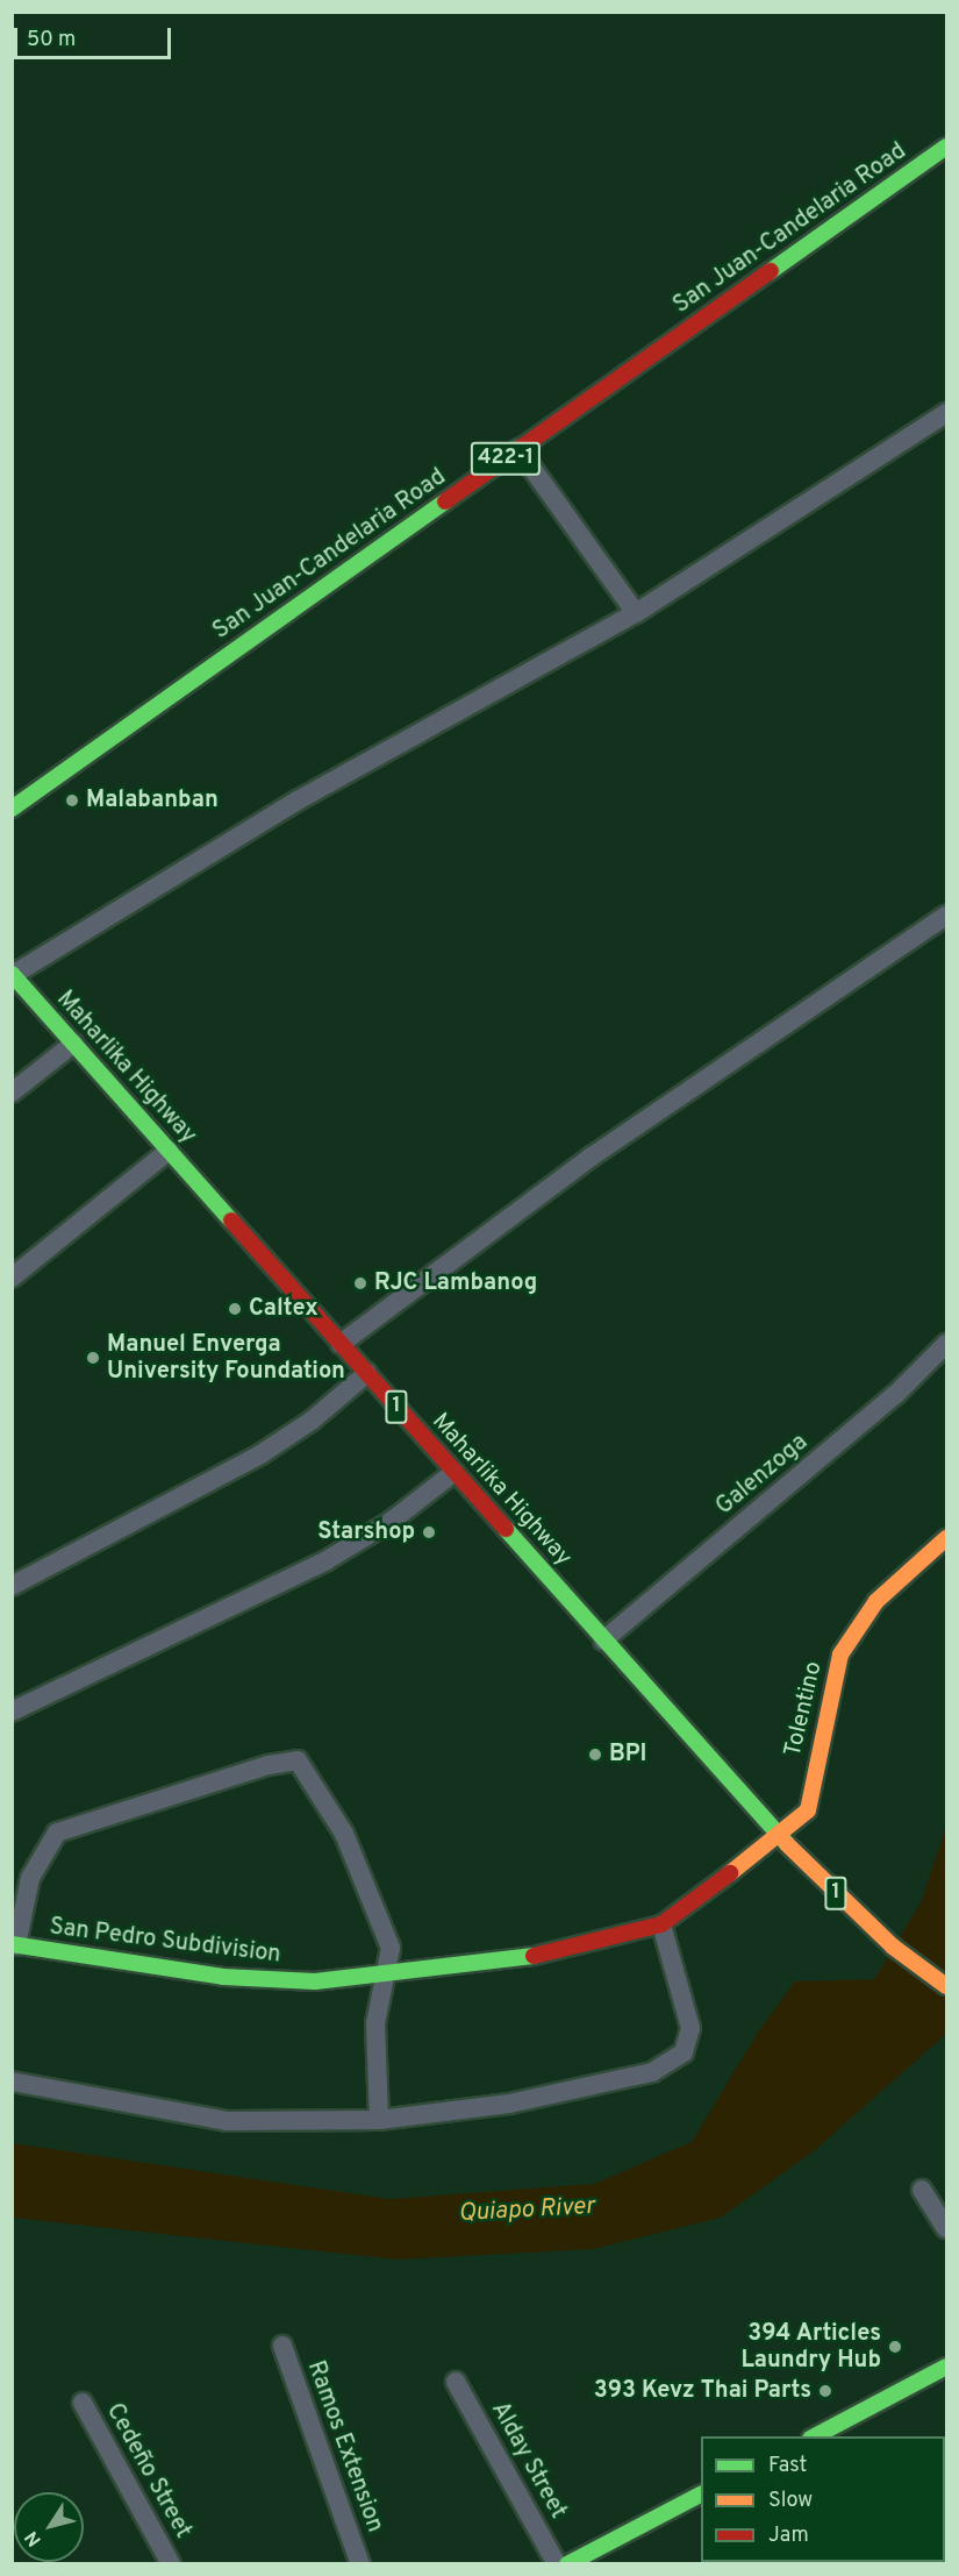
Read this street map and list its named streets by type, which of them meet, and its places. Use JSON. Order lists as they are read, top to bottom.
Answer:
{
  "streets": {
    "main road": [
      "San Juan-Candelaria Road",
      "422-1",
      "Maharlika Highway",
      "1",
      "Tolentino",
      "San Pedro Subdivision"
    ],
    "street": [
      "Galenzoga",
      "Ramos Extension",
      "Alday Street",
      "Cedeño Street"
    ]
  },
  "crossings": [
    ["Maharlika Highway", "Galenzoga"],
    ["Maharlika Highway", "Tolentino"],
    ["Maharlika Highway", "San Pedro Subdivision"],
    ["Tolentino", "San Pedro Subdivision"]
  ],
  "water": ["Quiapo River"],
  "places": [
    "Malabanban",
    "RJC Lambanog",
    "Caltex",
    "Manuel Enverga University Foundation",
    "Starshop",
    "BPI",
    "394 Articles Laundry Hub",
    "393 Kevz Thai Parts"
  ],
  "legend": ["Fast", "Slow", "Jam"],
  "scale_bar": "50 m",
  "north": "bottom left"
}
